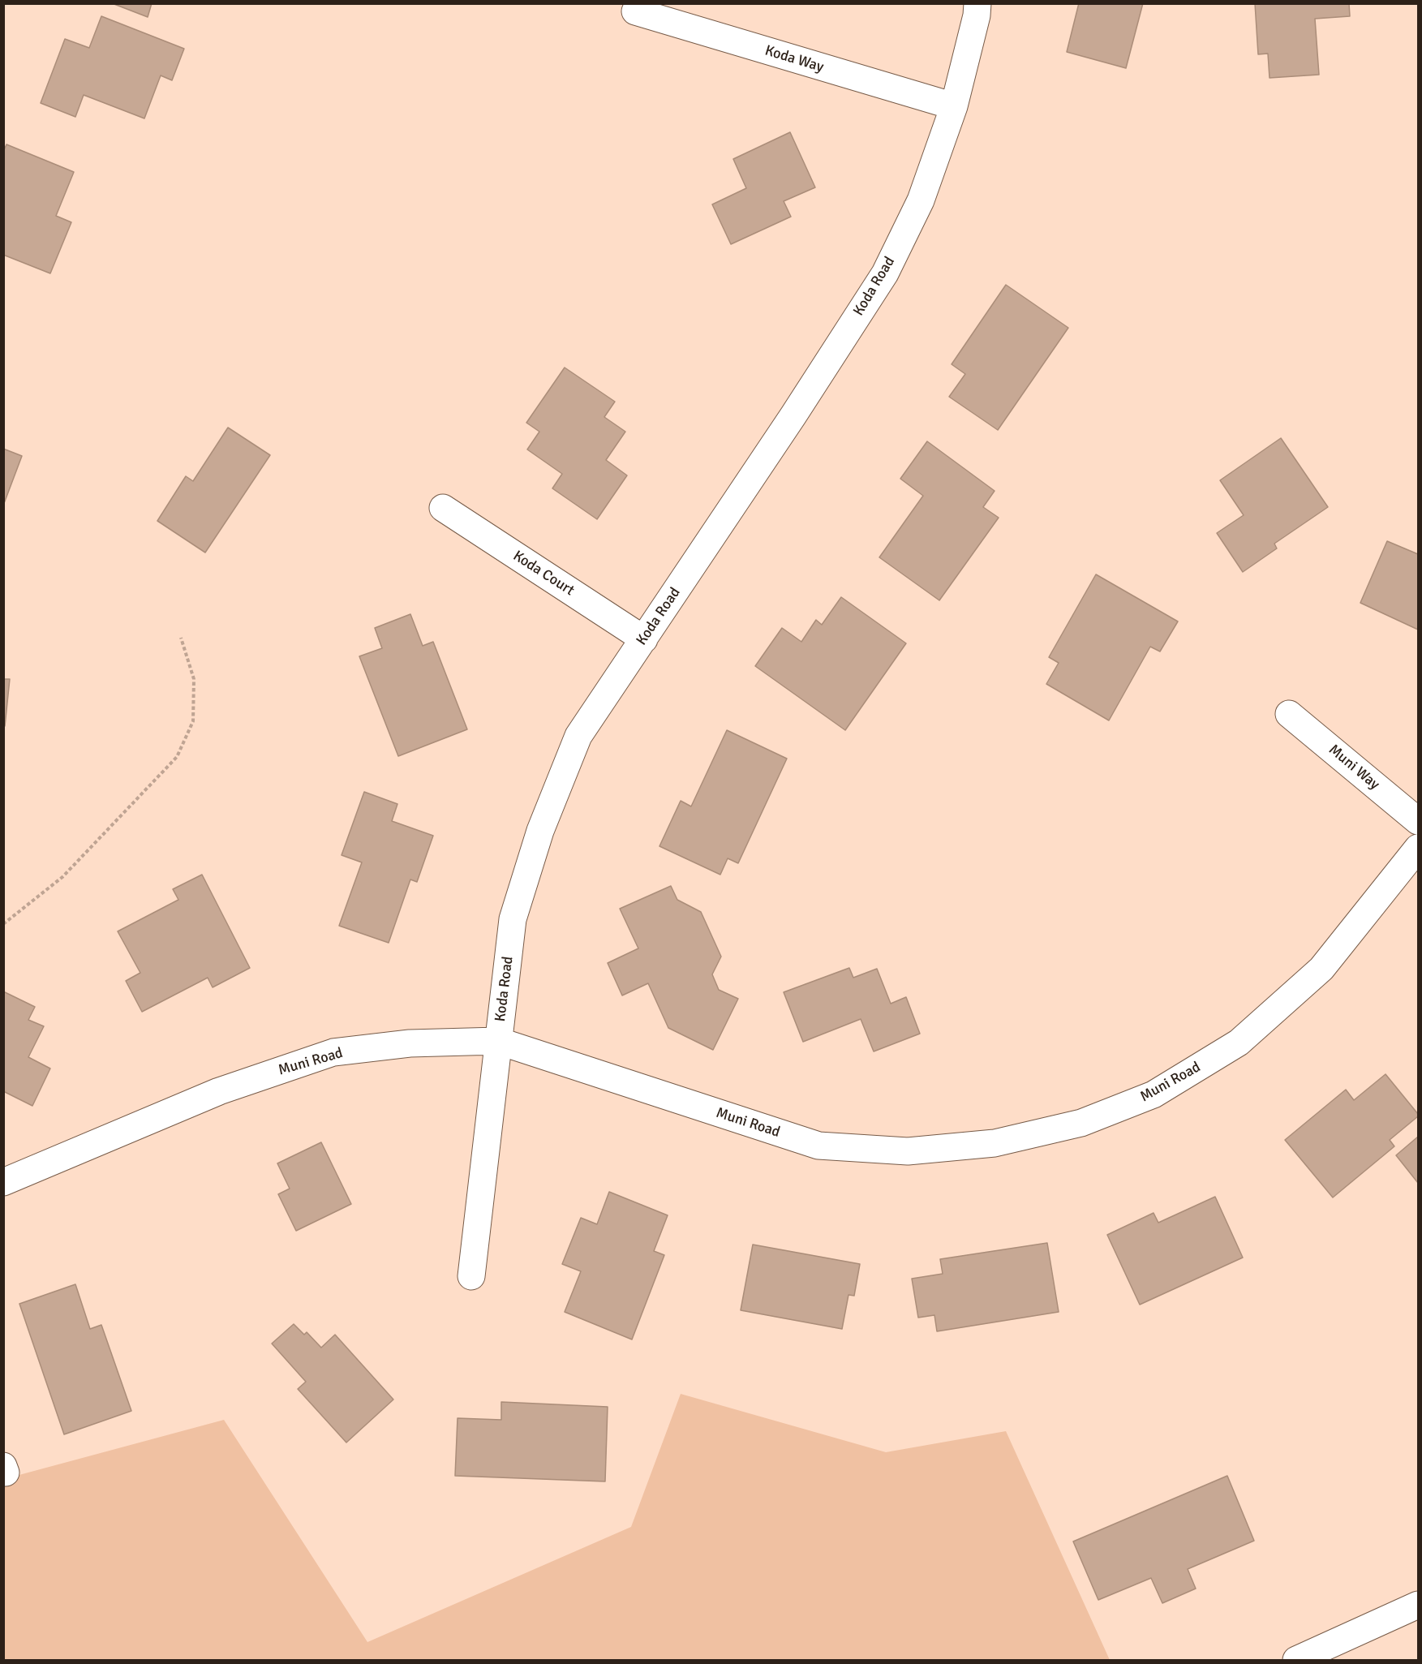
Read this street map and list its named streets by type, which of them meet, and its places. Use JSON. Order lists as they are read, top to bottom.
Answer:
{
  "streets": {
    "street": [
      "Koda Way",
      "Koda Road",
      "Koda Court",
      "Muni Way",
      "Muni Road"
    ]
  },
  "crossings": [
    ["Koda Way", "Koda Road"],
    ["Koda Road", "Koda Court"],
    ["Koda Road", "Muni Road"]
  ]
}
